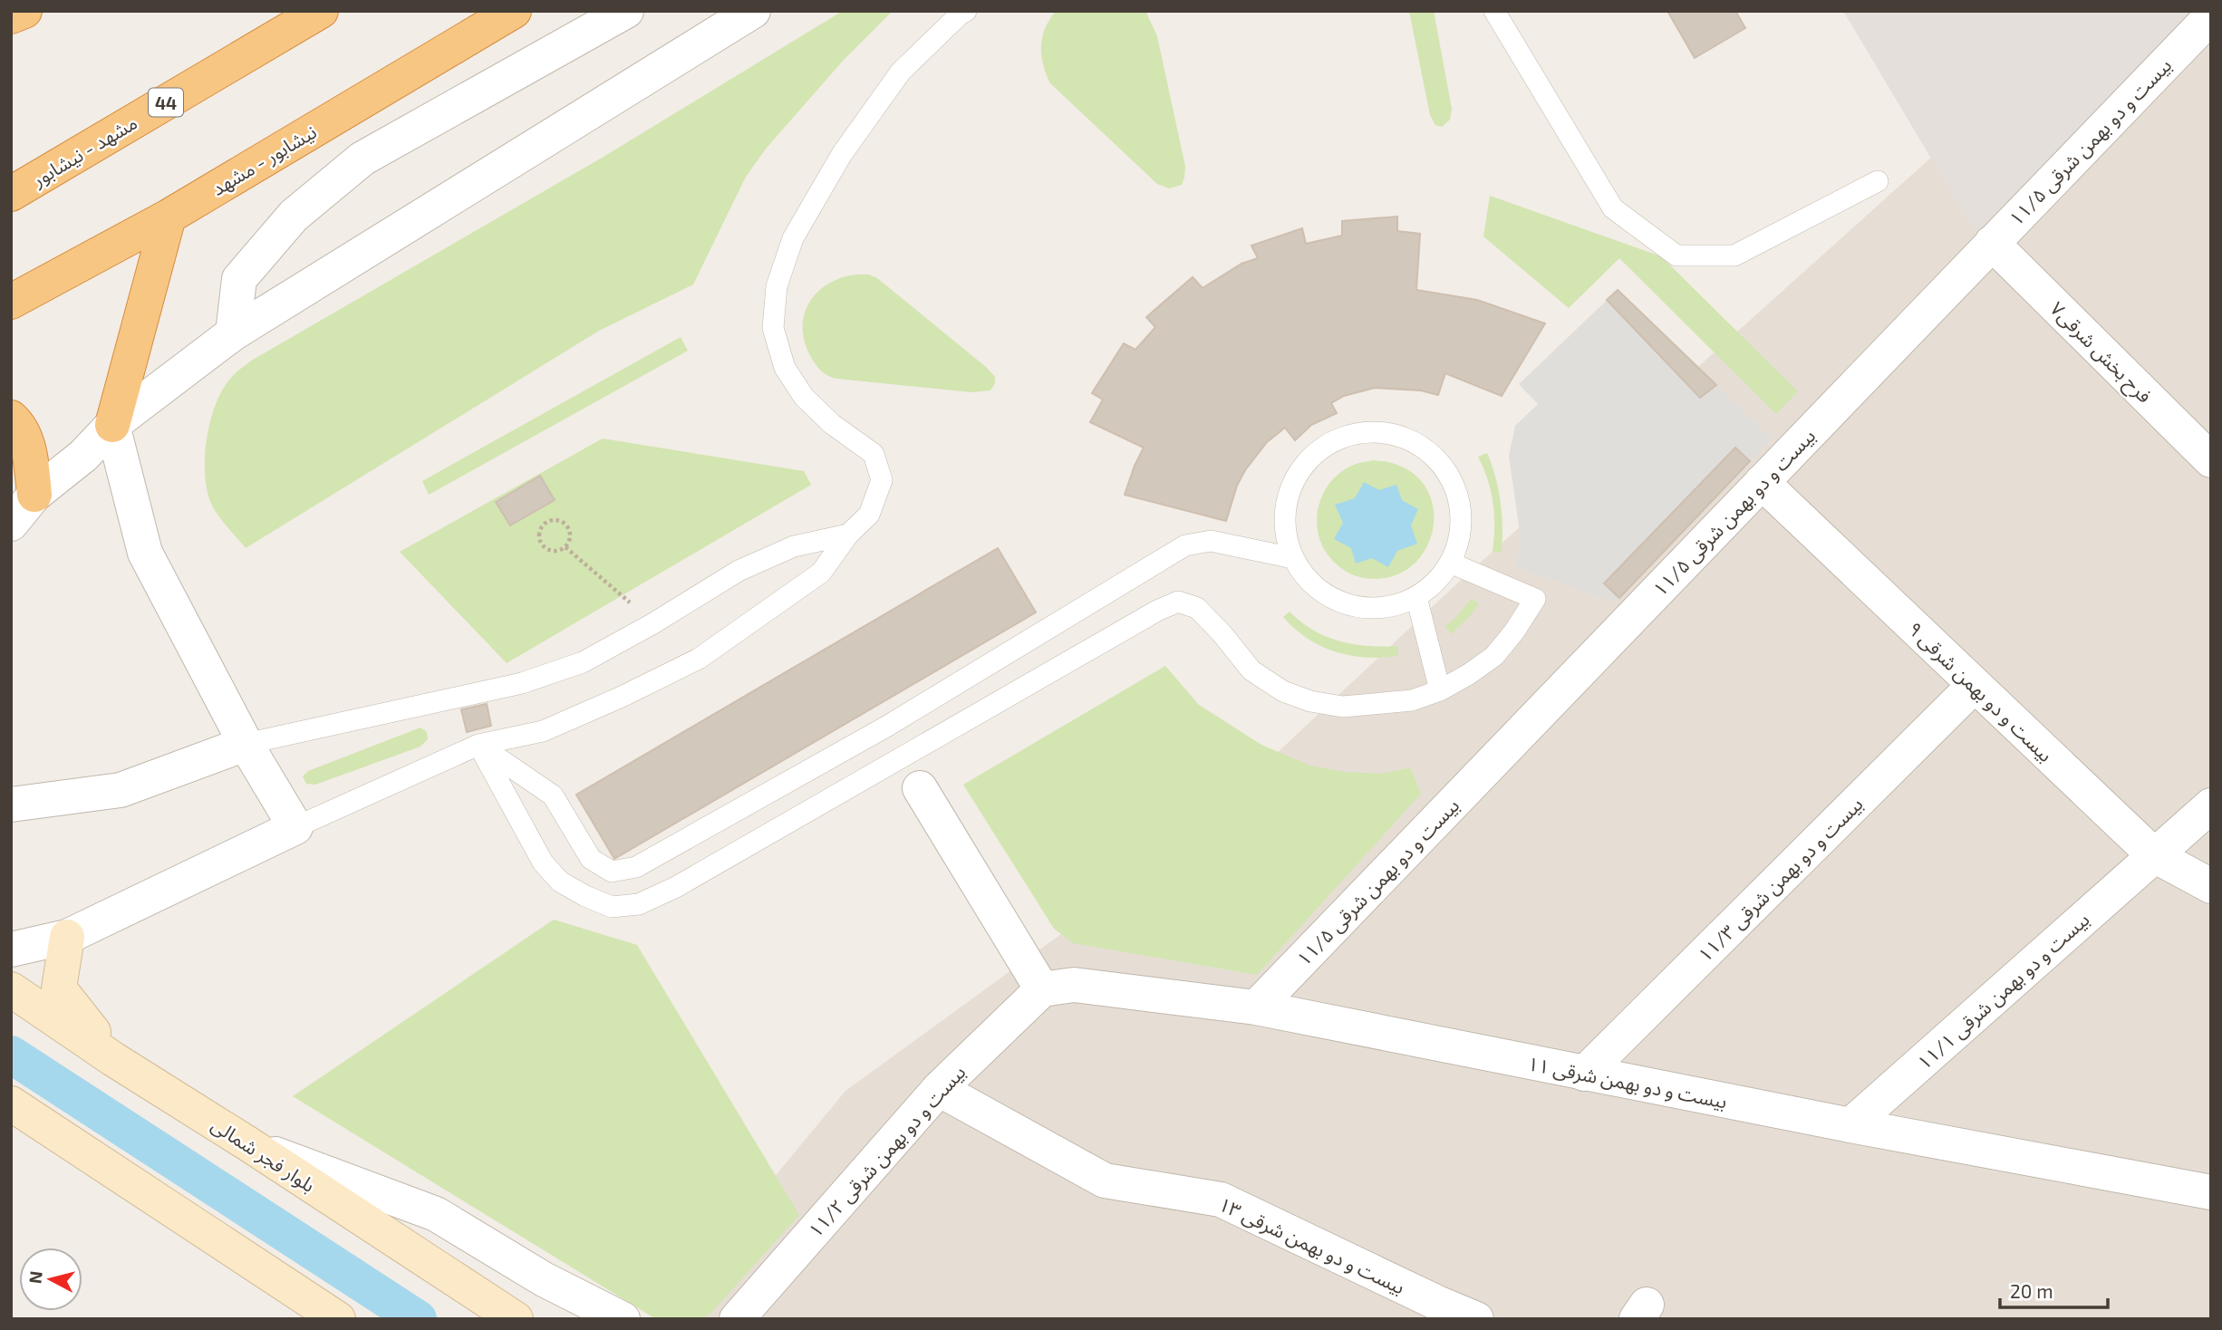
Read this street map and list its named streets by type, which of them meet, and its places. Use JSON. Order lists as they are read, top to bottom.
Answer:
{
  "streets": {
    "highway": ["44", "مشهد - نیشابور", "نیشابور - مشهد"],
    "main road": ["بلوار فجر شمالی"],
    "street": [
      "بیست و دو بهمن شرقی ۱۱/۵",
      "فرح بخش شرقی۷",
      "بیست و دو بهمن شرقی ۹",
      "بیست و دو بهمن شرقی ۱۱/۳",
      "بیست و دو بهمن شرقی ۱۱/۱",
      "بیست و دو بهمن شرقی ۱۱",
      "بیست و دو بهمن شرقی ۱۱/۲",
      "بیست و دو بهمن شرقی ۱۳"
    ]
  },
  "crossings": [
    ["بیست و دو بهمن شرقی ۱۱/۵", "فرح بخش شرقی۷"],
    ["بیست و دو بهمن شرقی ۱۱/۵", "بیست و دو بهمن شرقی ۹"],
    ["بیست و دو بهمن شرقی ۱۱/۵", "بیست و دو بهمن شرقی ۱۱"],
    ["بیست و دو بهمن شرقی ۹", "بیست و دو بهمن شرقی ۱۱/۳"],
    ["بیست و دو بهمن شرقی ۹", "بیست و دو بهمن شرقی ۱۱/۱"],
    ["بیست و دو بهمن شرقی ۱۱/۳", "بیست و دو بهمن شرقی ۱۱"],
    ["بیست و دو بهمن شرقی ۱۱/۱", "بیست و دو بهمن شرقی ۱۱"],
    ["بیست و دو بهمن شرقی ۱۱", "بیست و دو بهمن شرقی ۱۱/۲"],
    ["بیست و دو بهمن شرقی ۱۱/۲", "بیست و دو بهمن شرقی ۱۳"]
  ],
  "scale_bar": "20 m",
  "north": "left"
}
